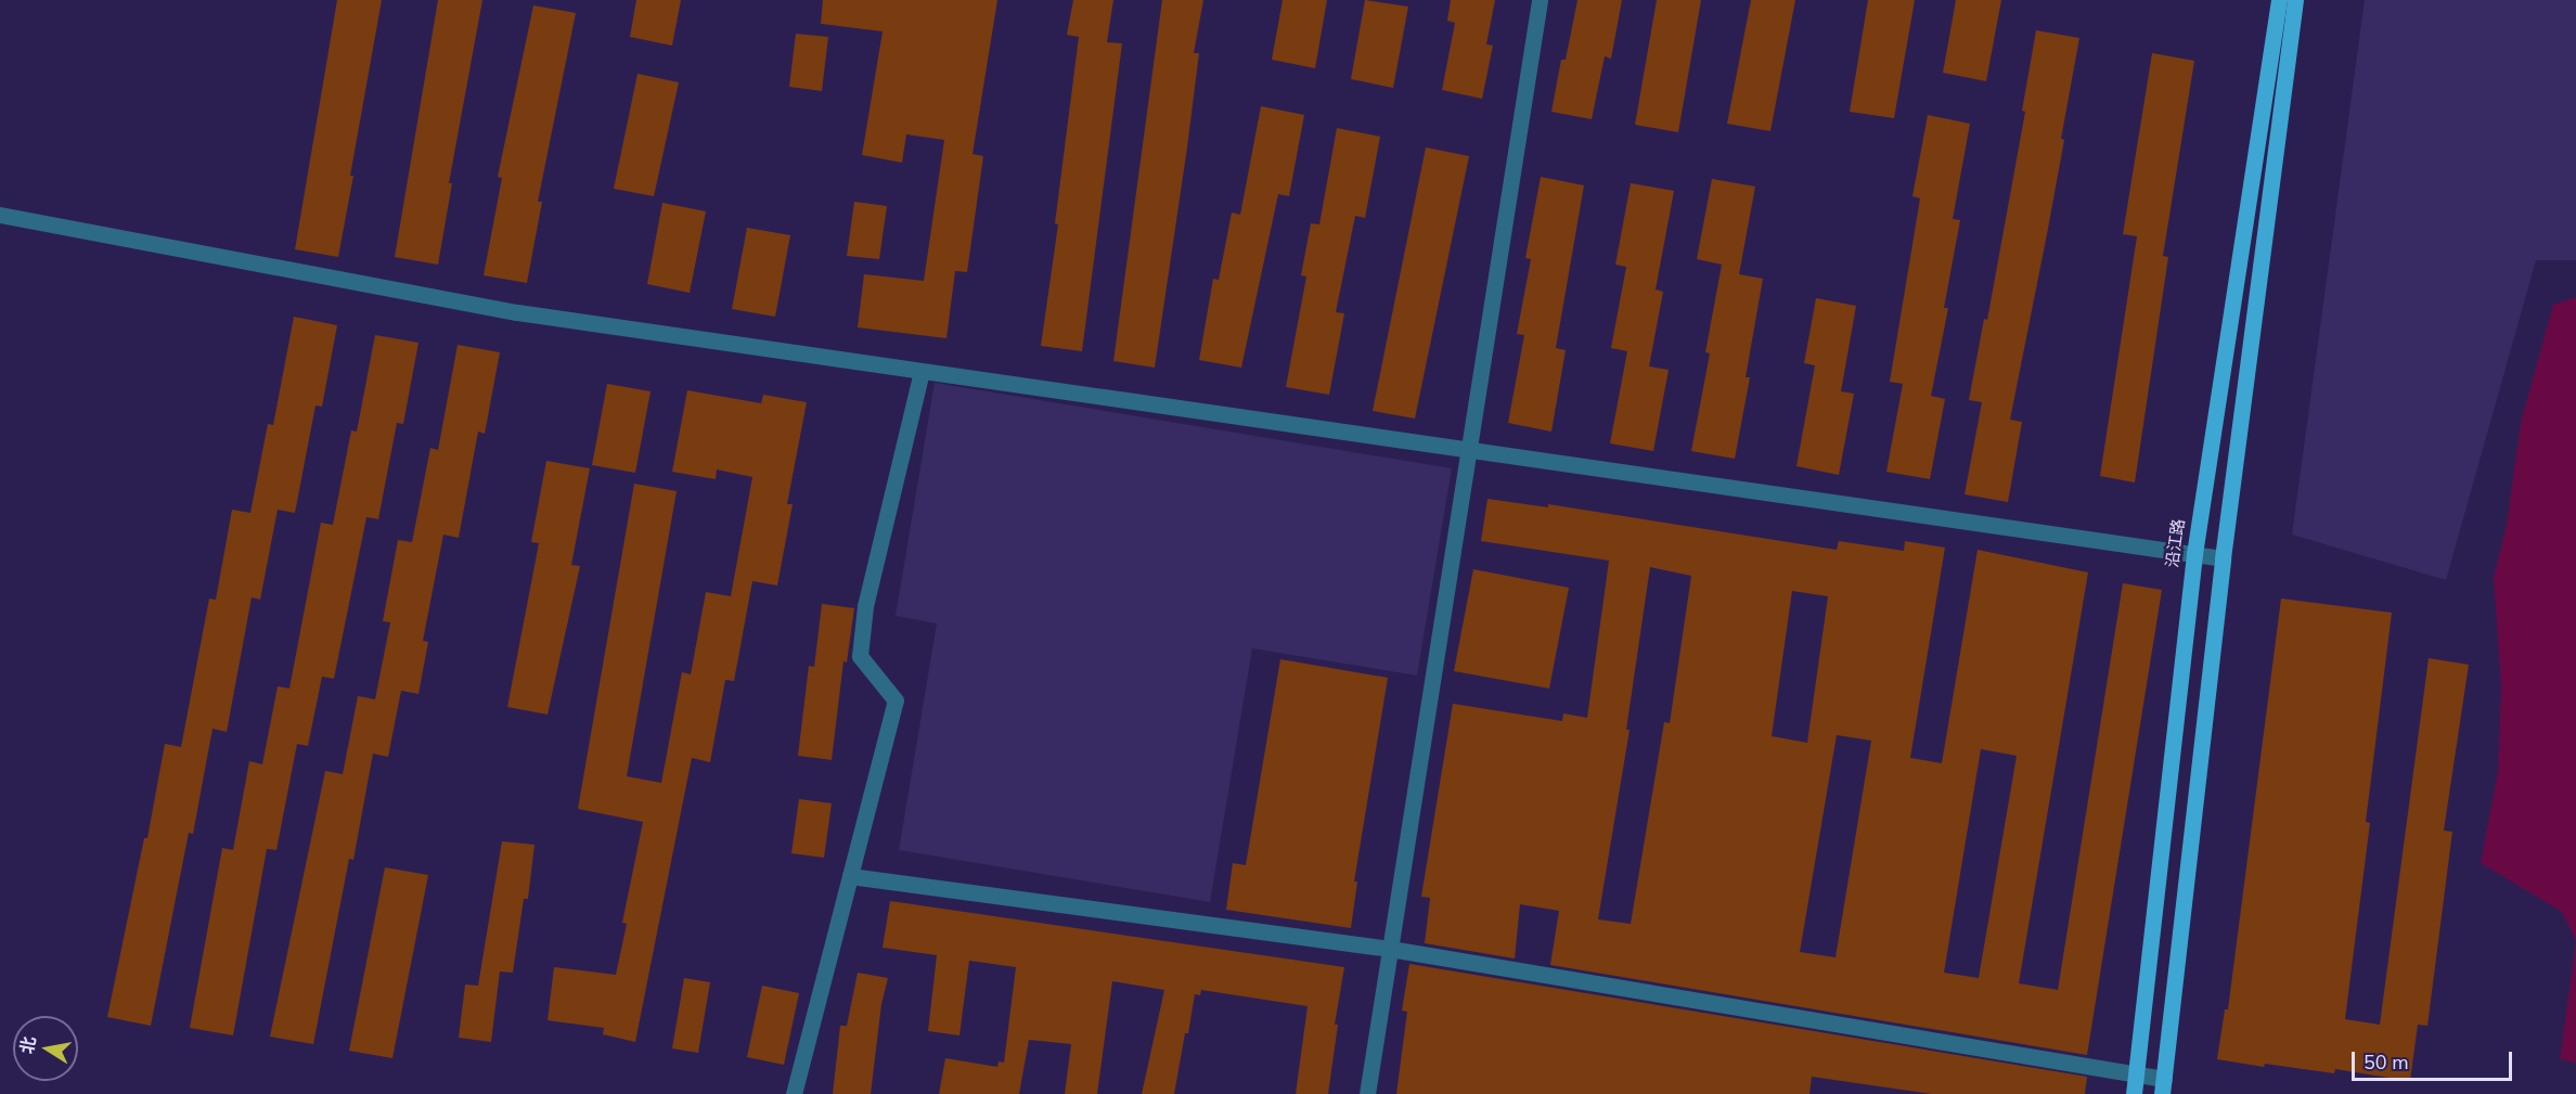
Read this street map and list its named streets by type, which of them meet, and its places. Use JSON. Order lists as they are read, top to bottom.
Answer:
{
  "streets": {
    "main road": ["沿江路"]
  },
  "scale_bar": "50 m",
  "north": "left"
}
